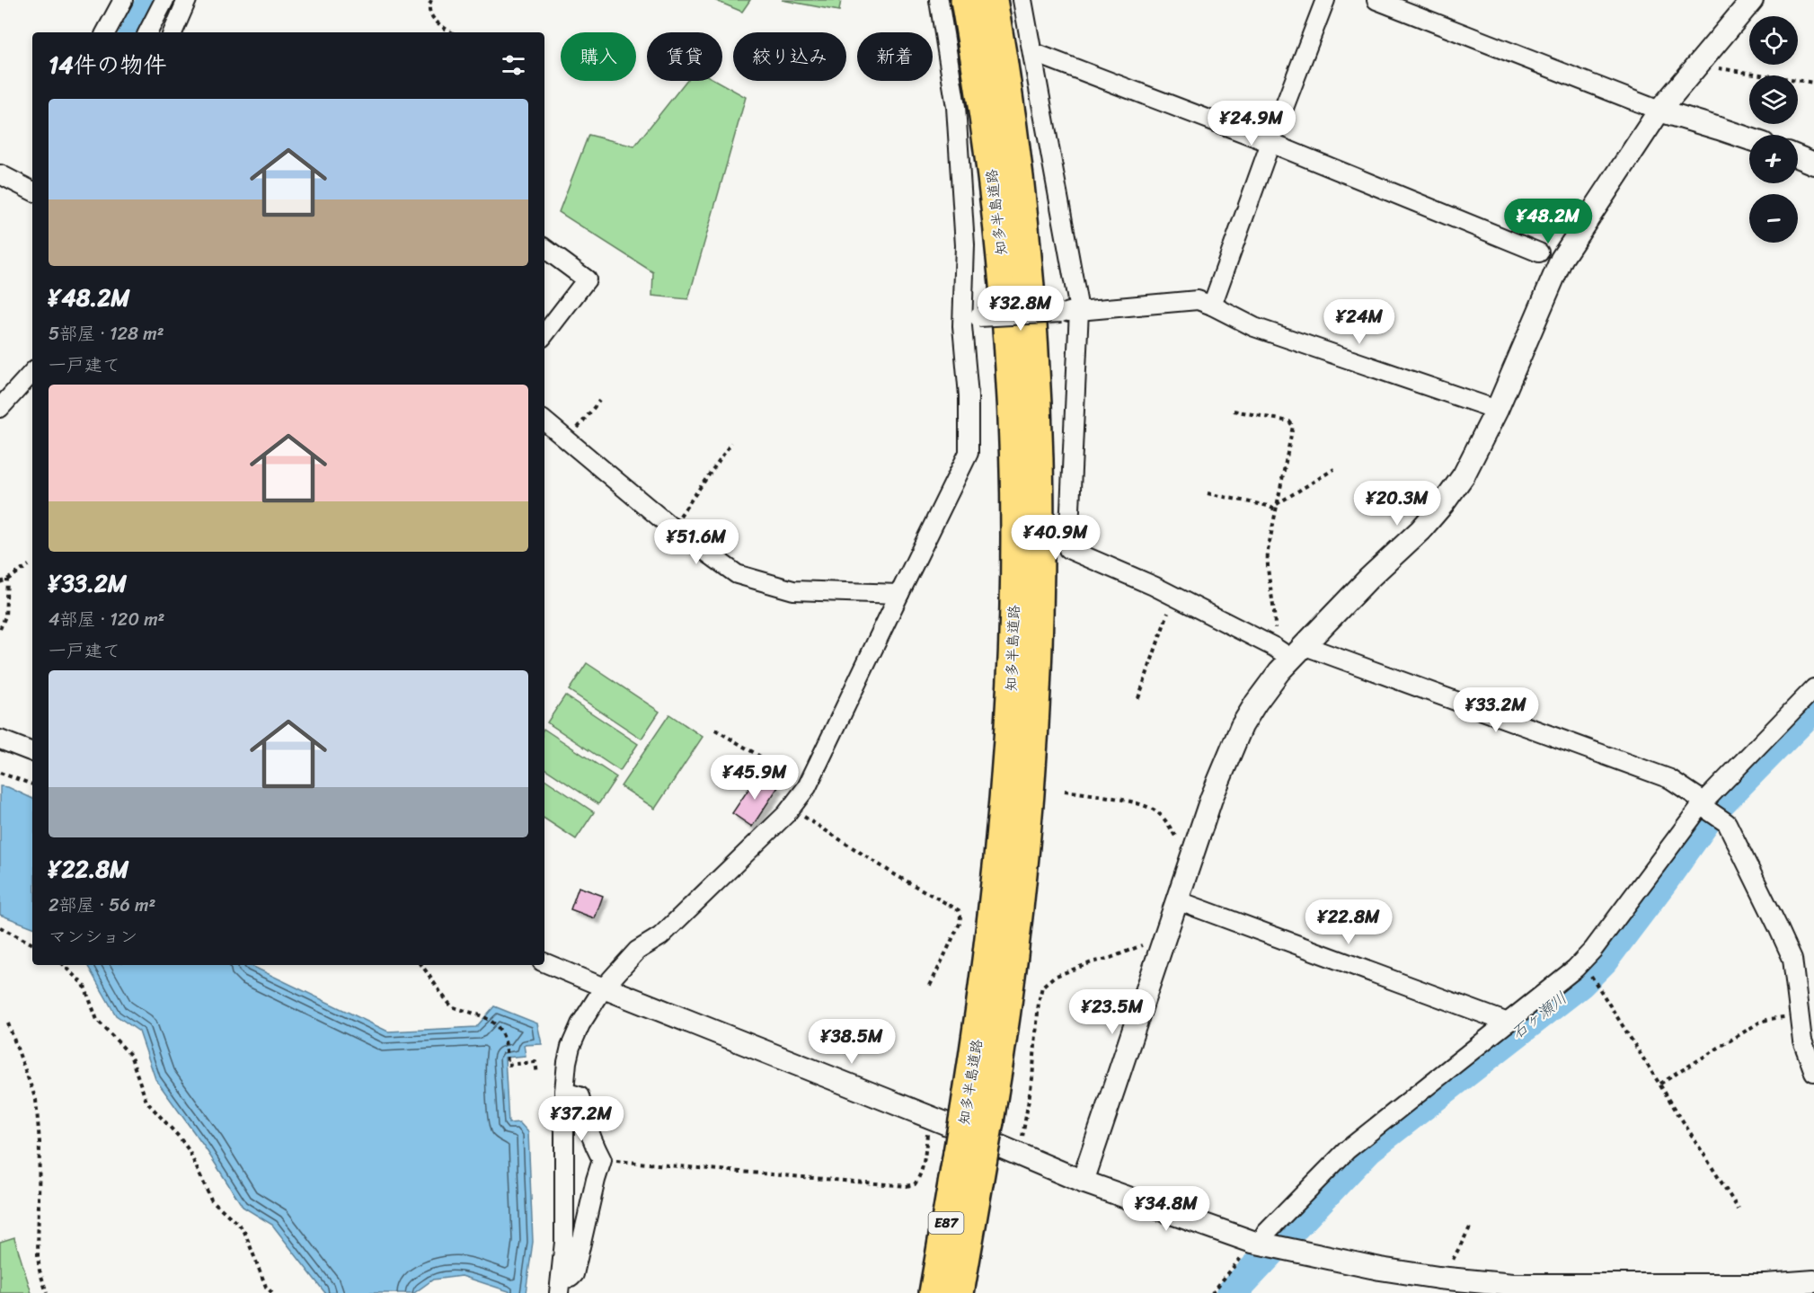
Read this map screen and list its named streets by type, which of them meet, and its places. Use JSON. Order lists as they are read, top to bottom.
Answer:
{
  "streets": {
    "highway": ["知多半島道路", "E87"]
  },
  "water": ["石ヶ瀬川"],
  "page": {
    "map_buttons": ["+", "−"],
    "chip": [
      "購入",
      "賃貸",
      "絞り込み",
      "新着"
    ],
    "heading": "14件の物件",
    "list": [
      {
        "name": "¥48.2M",
        "note": "5部屋 · 128 m² · 一戸建て"
      },
      {
        "name": "¥33.2M",
        "note": "4部屋 · 120 m² · 一戸建て"
      },
      {
        "name": "¥22.8M",
        "note": "2部屋 · 56 m² · マンション"
      }
    ],
    "price": [
      "¥24.9M",
      "¥48.2M",
      "¥32.8M",
      "¥24M",
      "¥20.3M",
      "¥40.9M",
      "¥51.6M",
      "¥33.2M",
      "¥45.9M",
      "¥22.8M",
      "¥23.5M",
      "¥38.5M",
      "¥37.2M",
      "¥34.8M"
    ]
  }
}
